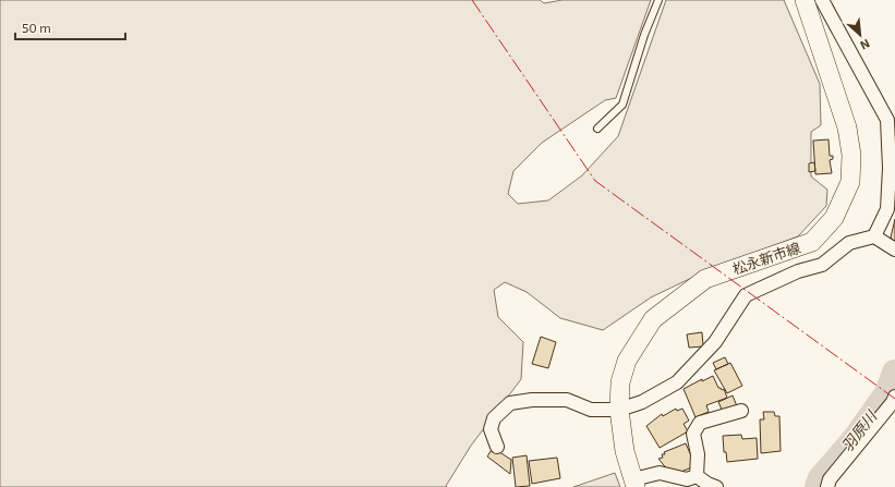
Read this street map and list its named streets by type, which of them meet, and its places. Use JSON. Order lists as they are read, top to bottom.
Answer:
{
  "streets": {
    "main road": ["松永新市線"]
  },
  "water": ["羽原川"],
  "scale_bar": "50 m",
  "north": "bottom right"
}
